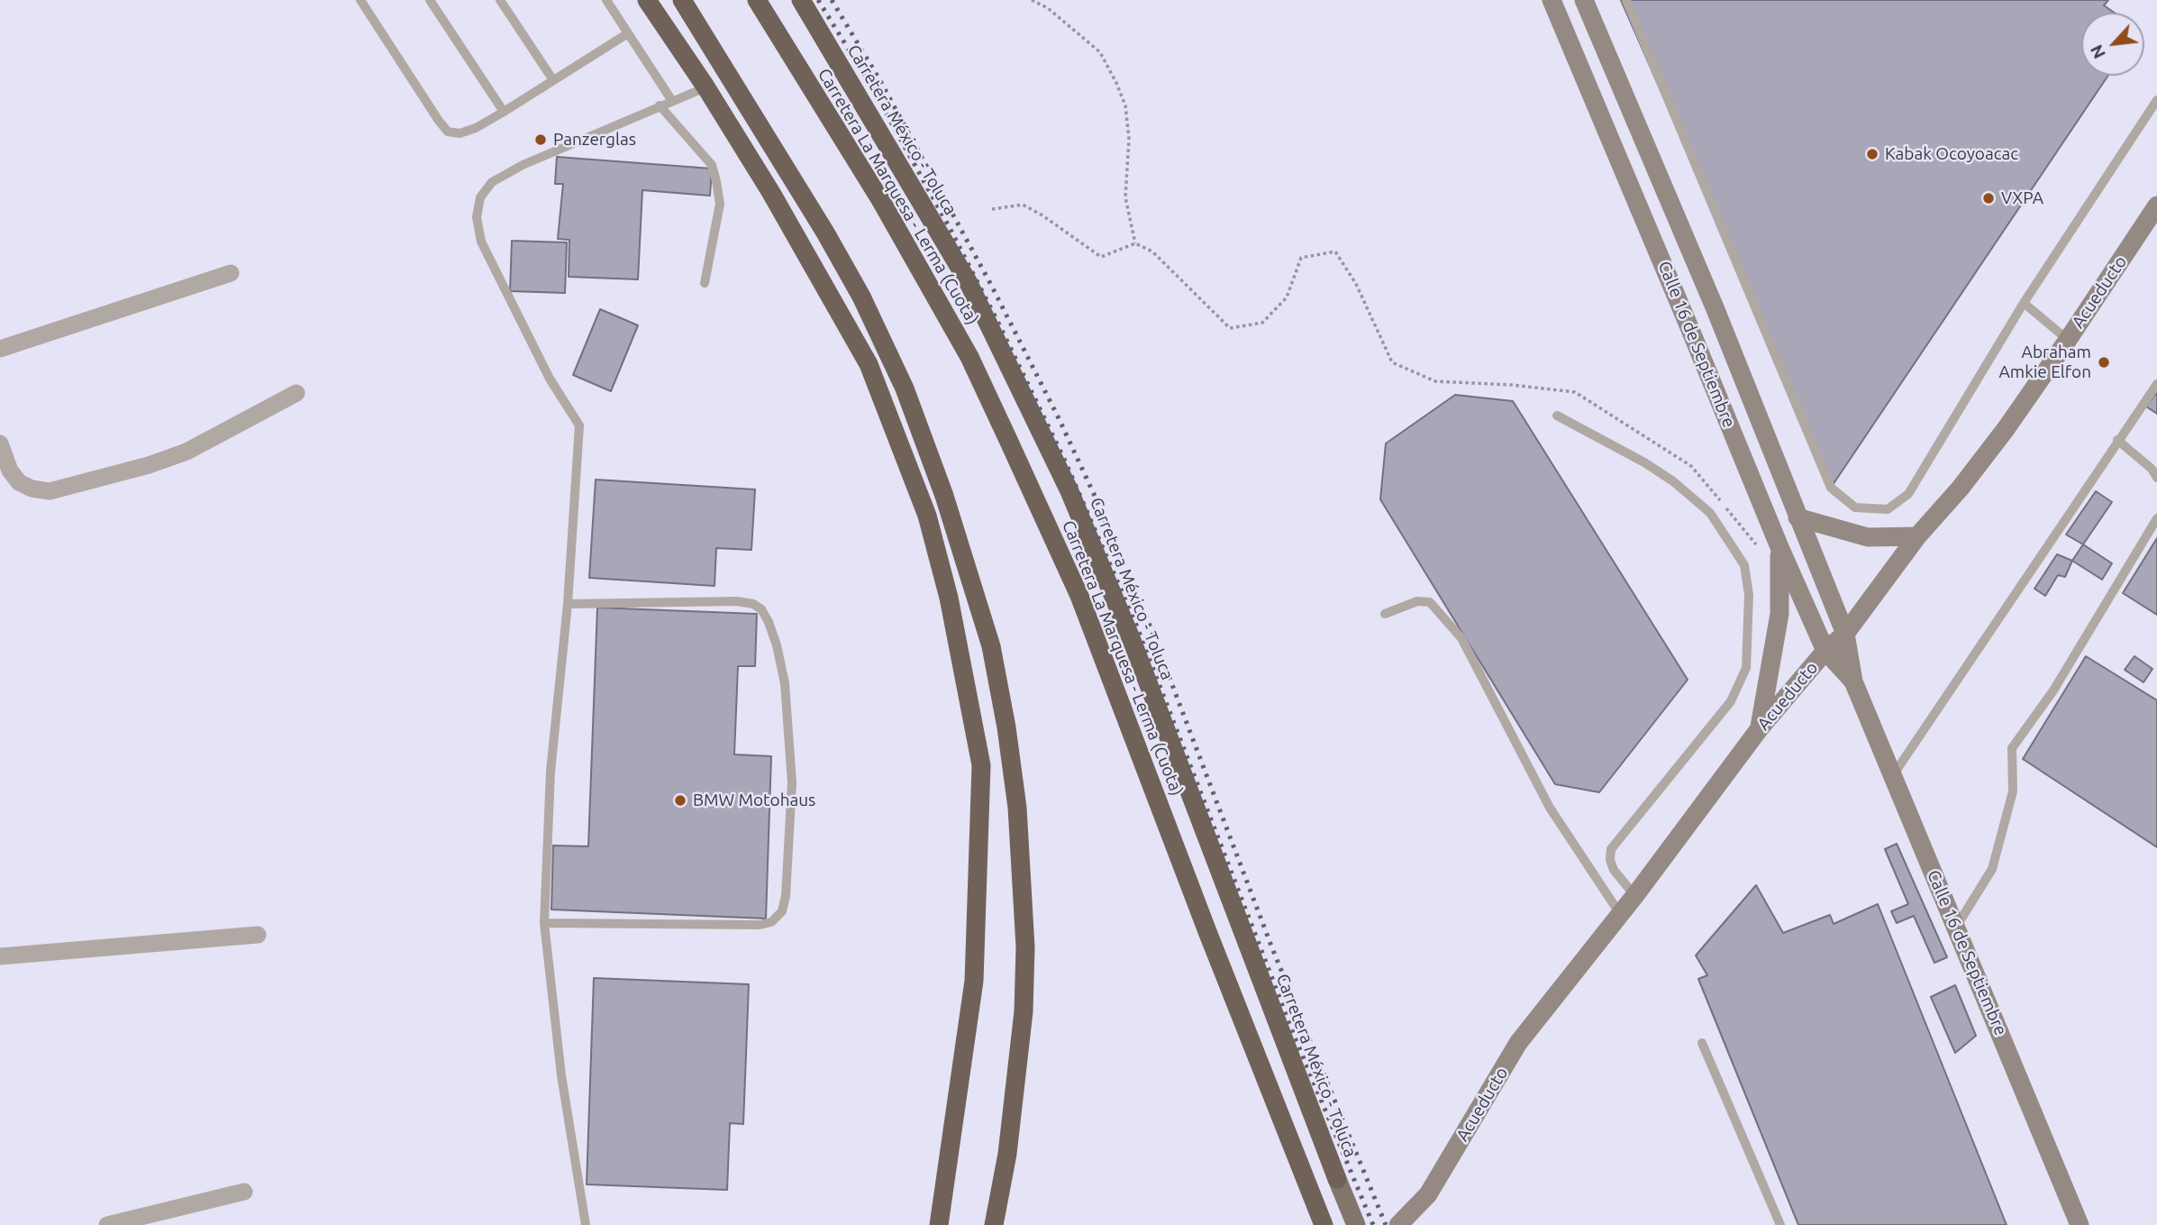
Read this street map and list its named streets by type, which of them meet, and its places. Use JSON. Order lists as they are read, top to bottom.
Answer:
{
  "streets": {
    "highway": ["Carretera México - Toluca", "Carretera La Marquesa - Lerma (Cuota)"],
    "main road": ["Acueducto", "Calle 16 de Septiembre"]
  },
  "crossings": [
    ["Acueducto", "Calle 16 de Septiembre"]
  ],
  "places": [
    "Panzerglas",
    "Kabak Ocoyoacac",
    "VXPA",
    "Abraham Amkie Elfon",
    "BMW Motohaus"
  ],
  "north": "bottom left"
}
